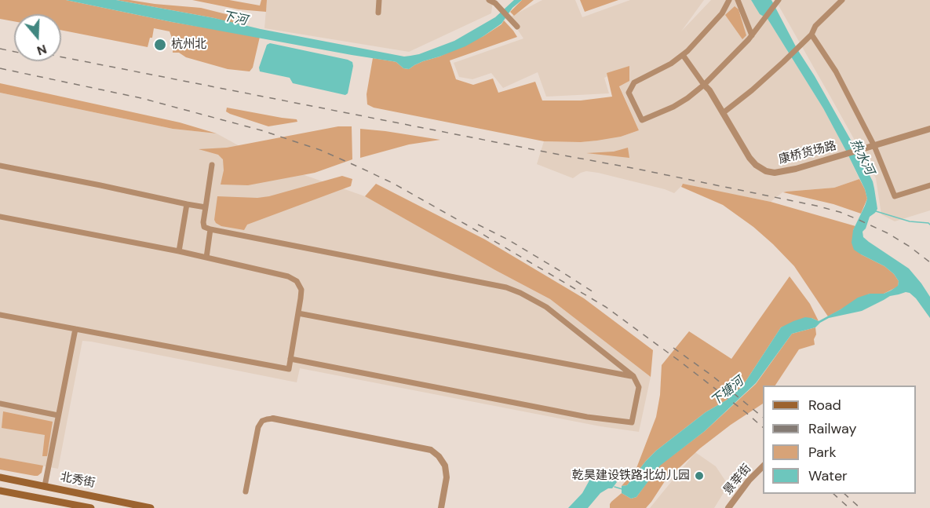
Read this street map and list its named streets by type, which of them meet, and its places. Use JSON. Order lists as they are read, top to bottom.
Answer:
{
  "streets": {
    "main road": ["北秀街"],
    "street": ["康桥货场路", "景莘街"]
  },
  "water": ["下河", "热水河", "下塘河"],
  "places": ["杭州北", "乾昊建设铁路北幼儿园"],
  "legend": [
    "Road",
    "Railway",
    "Park",
    "Water"
  ],
  "north": "bottom"
}
